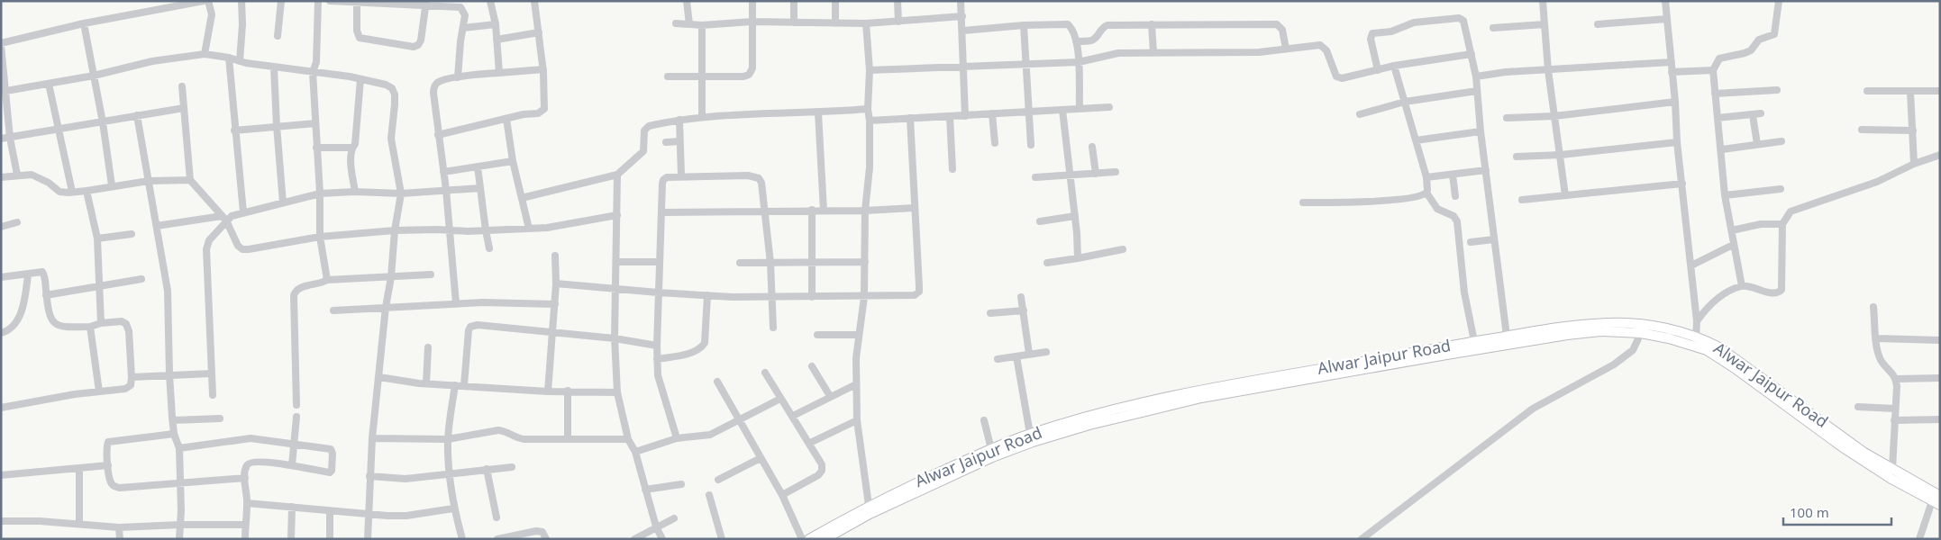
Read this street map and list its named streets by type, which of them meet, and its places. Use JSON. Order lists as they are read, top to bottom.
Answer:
{
  "streets": {
    "main road": ["Alwar Jaipur Road"]
  },
  "scale_bar": "100 m"
}
